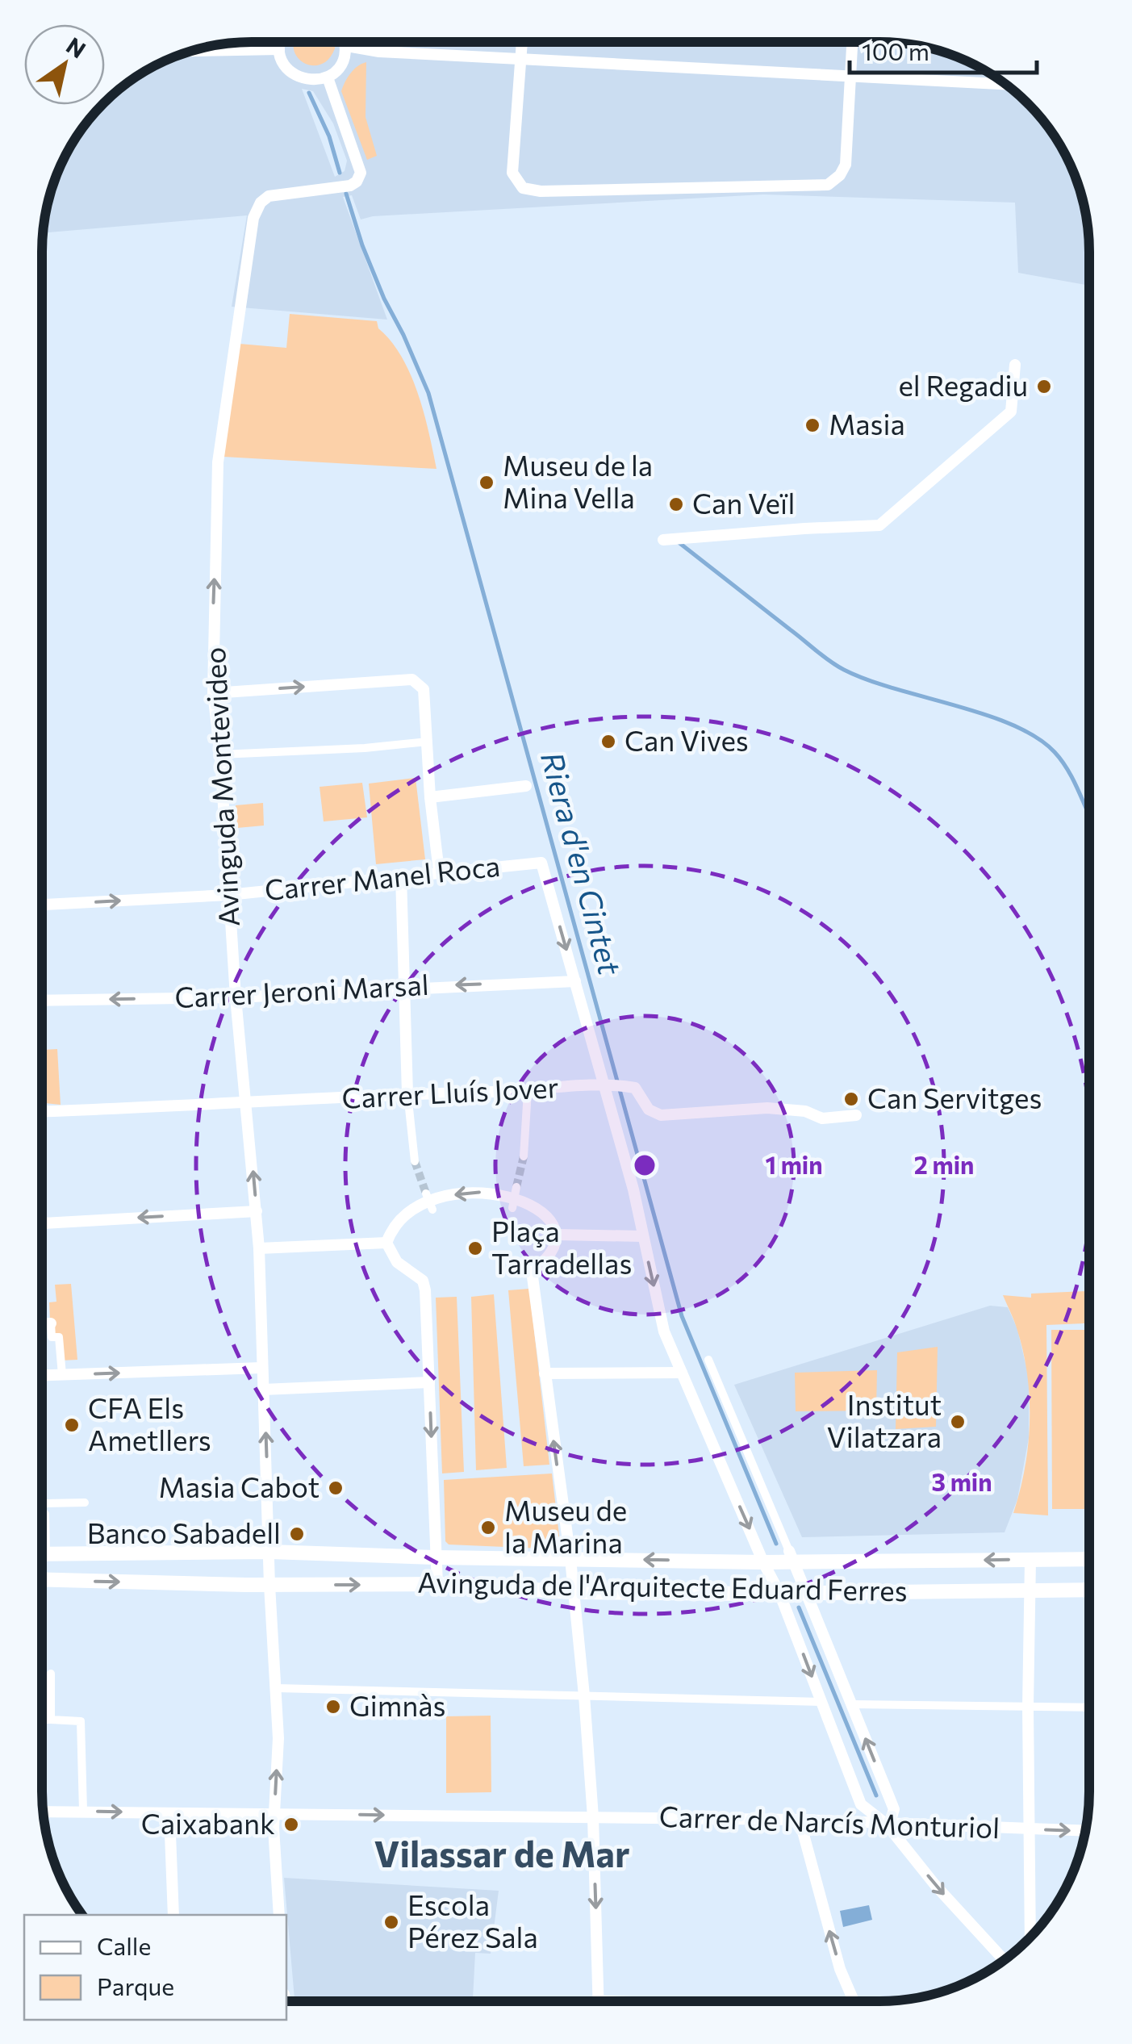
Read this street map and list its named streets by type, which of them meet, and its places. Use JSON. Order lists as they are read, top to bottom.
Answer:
{
  "streets": {
    "street": [
      "Avinguda Montevideo",
      "Carrer Manel Roca",
      "Carrer Jeroni Marsal",
      "Carrer Lluís Jover",
      "Avinguda de l'Arquitecte Eduard Ferres",
      "Carrer de Narcís Monturiol"
    ]
  },
  "crossings": [
    ["Avinguda Montevideo", "Carrer Manel Roca"],
    ["Avinguda Montevideo", "Carrer Jeroni Marsal"],
    ["Avinguda Montevideo", "Carrer Lluís Jover"],
    ["Avinguda Montevideo", "Avinguda de l'Arquitecte Eduard Ferres"],
    ["Avinguda Montevideo", "Carrer de Narcís Monturiol"],
    ["Carrer Manel Roca", "Carrer Jeroni Marsal"]
  ],
  "one_way": [
    "Avinguda Montevideo",
    "Carrer Manel Roca",
    "Carrer Jeroni Marsal",
    "Carrer de Narcís Monturiol"
  ],
  "districts": ["Vilassar de Mar"],
  "water": ["Riera d'en Cintet"],
  "places": [
    "el Regadiu",
    "Masia",
    "Museu de la Mina Vella",
    "Can Veïl",
    "Can Vives",
    "Can Servitges",
    "Plaça Tarradellas",
    "Institut Vilatzara",
    "CFA Els Ametllers",
    "Masia Cabot",
    "Museu de la Marina",
    "Banco Sabadell",
    "Gimnàs",
    "Caixabank",
    "Escola Pérez Sala"
  ],
  "legend": ["Calle", "Parque"],
  "scale_bar": "100 m",
  "north": "top right",
  "rings": ["1 min", "2 min", "3 min"]
}
